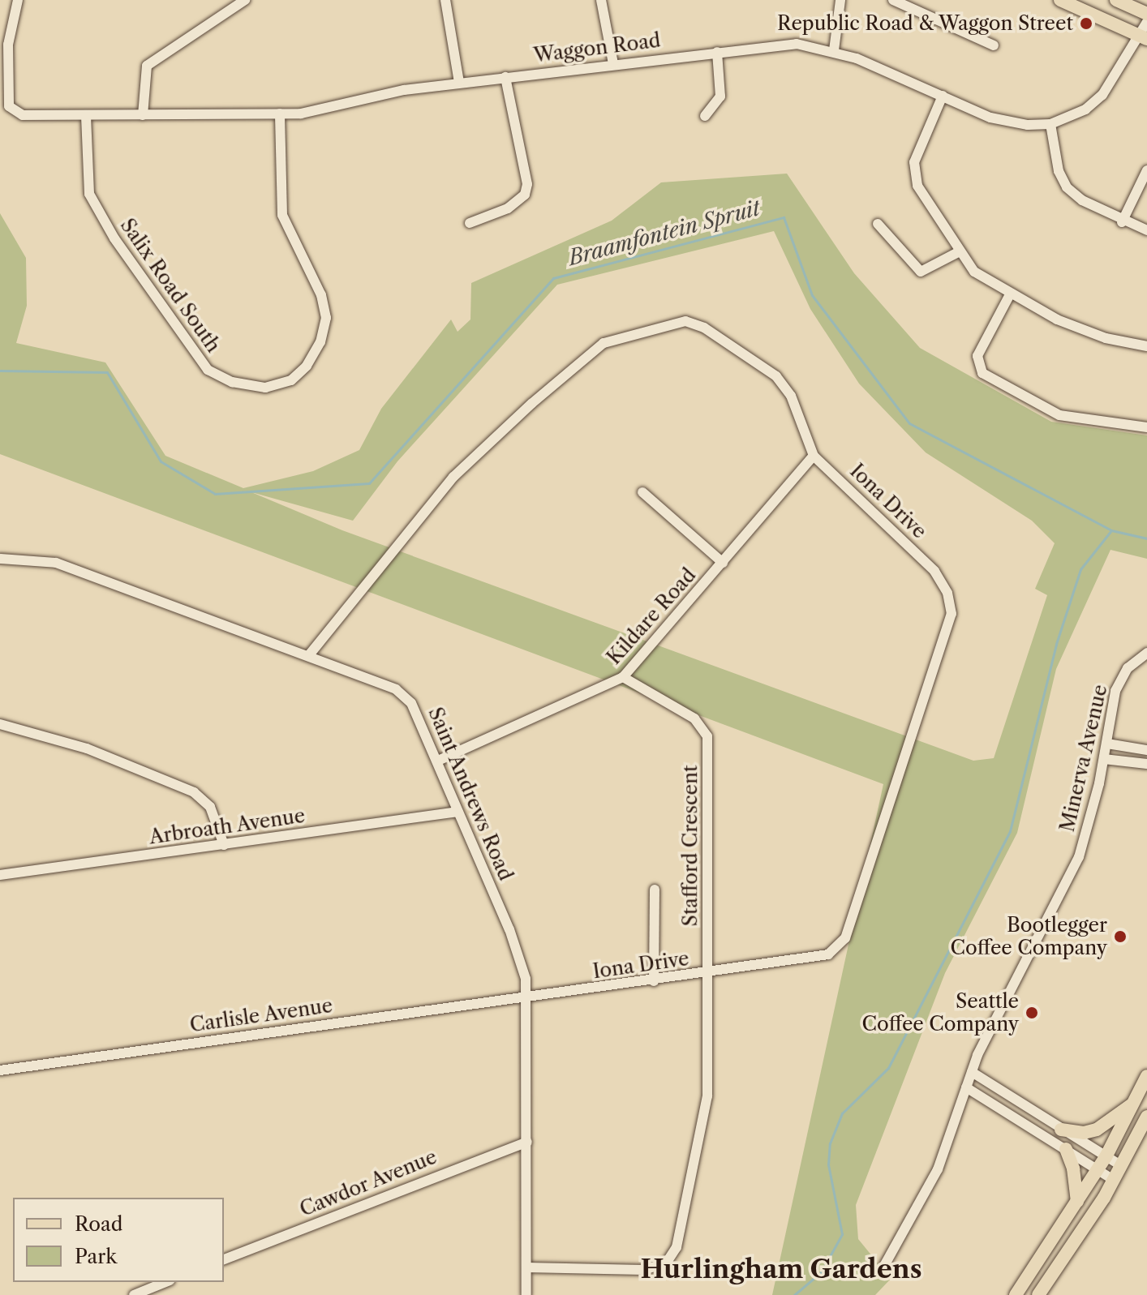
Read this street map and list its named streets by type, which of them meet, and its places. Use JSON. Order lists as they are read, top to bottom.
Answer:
{
  "streets": {
    "street": [
      "Waggon Road",
      "Salix Road South",
      "Iona Drive",
      "Kildare Road",
      "Minerva Avenue",
      "Saint Andrews Road",
      "Arbroath Avenue",
      "Stafford Crescent",
      "Carlisle Avenue",
      "Cawdor Avenue"
    ]
  },
  "crossings": [
    ["Waggon Road", "Salix Road South"],
    ["Iona Drive", "Kildare Road"],
    ["Iona Drive", "Saint Andrews Road"],
    ["Iona Drive", "Stafford Crescent"],
    ["Iona Drive", "Carlisle Avenue"],
    ["Kildare Road", "Saint Andrews Road"],
    ["Kildare Road", "Stafford Crescent"],
    ["Saint Andrews Road", "Arbroath Avenue"],
    ["Saint Andrews Road", "Stafford Crescent"],
    ["Saint Andrews Road", "Carlisle Avenue"],
    ["Saint Andrews Road", "Cawdor Avenue"]
  ],
  "districts": ["Hurlingham Gardens"],
  "water": ["Braamfontein Spruit"],
  "places": ["Republic Road & Waggon Street", "Bootlegger Coffee Company", "Seattle Coffee Company"],
  "legend": ["Road", "Park"]
}
